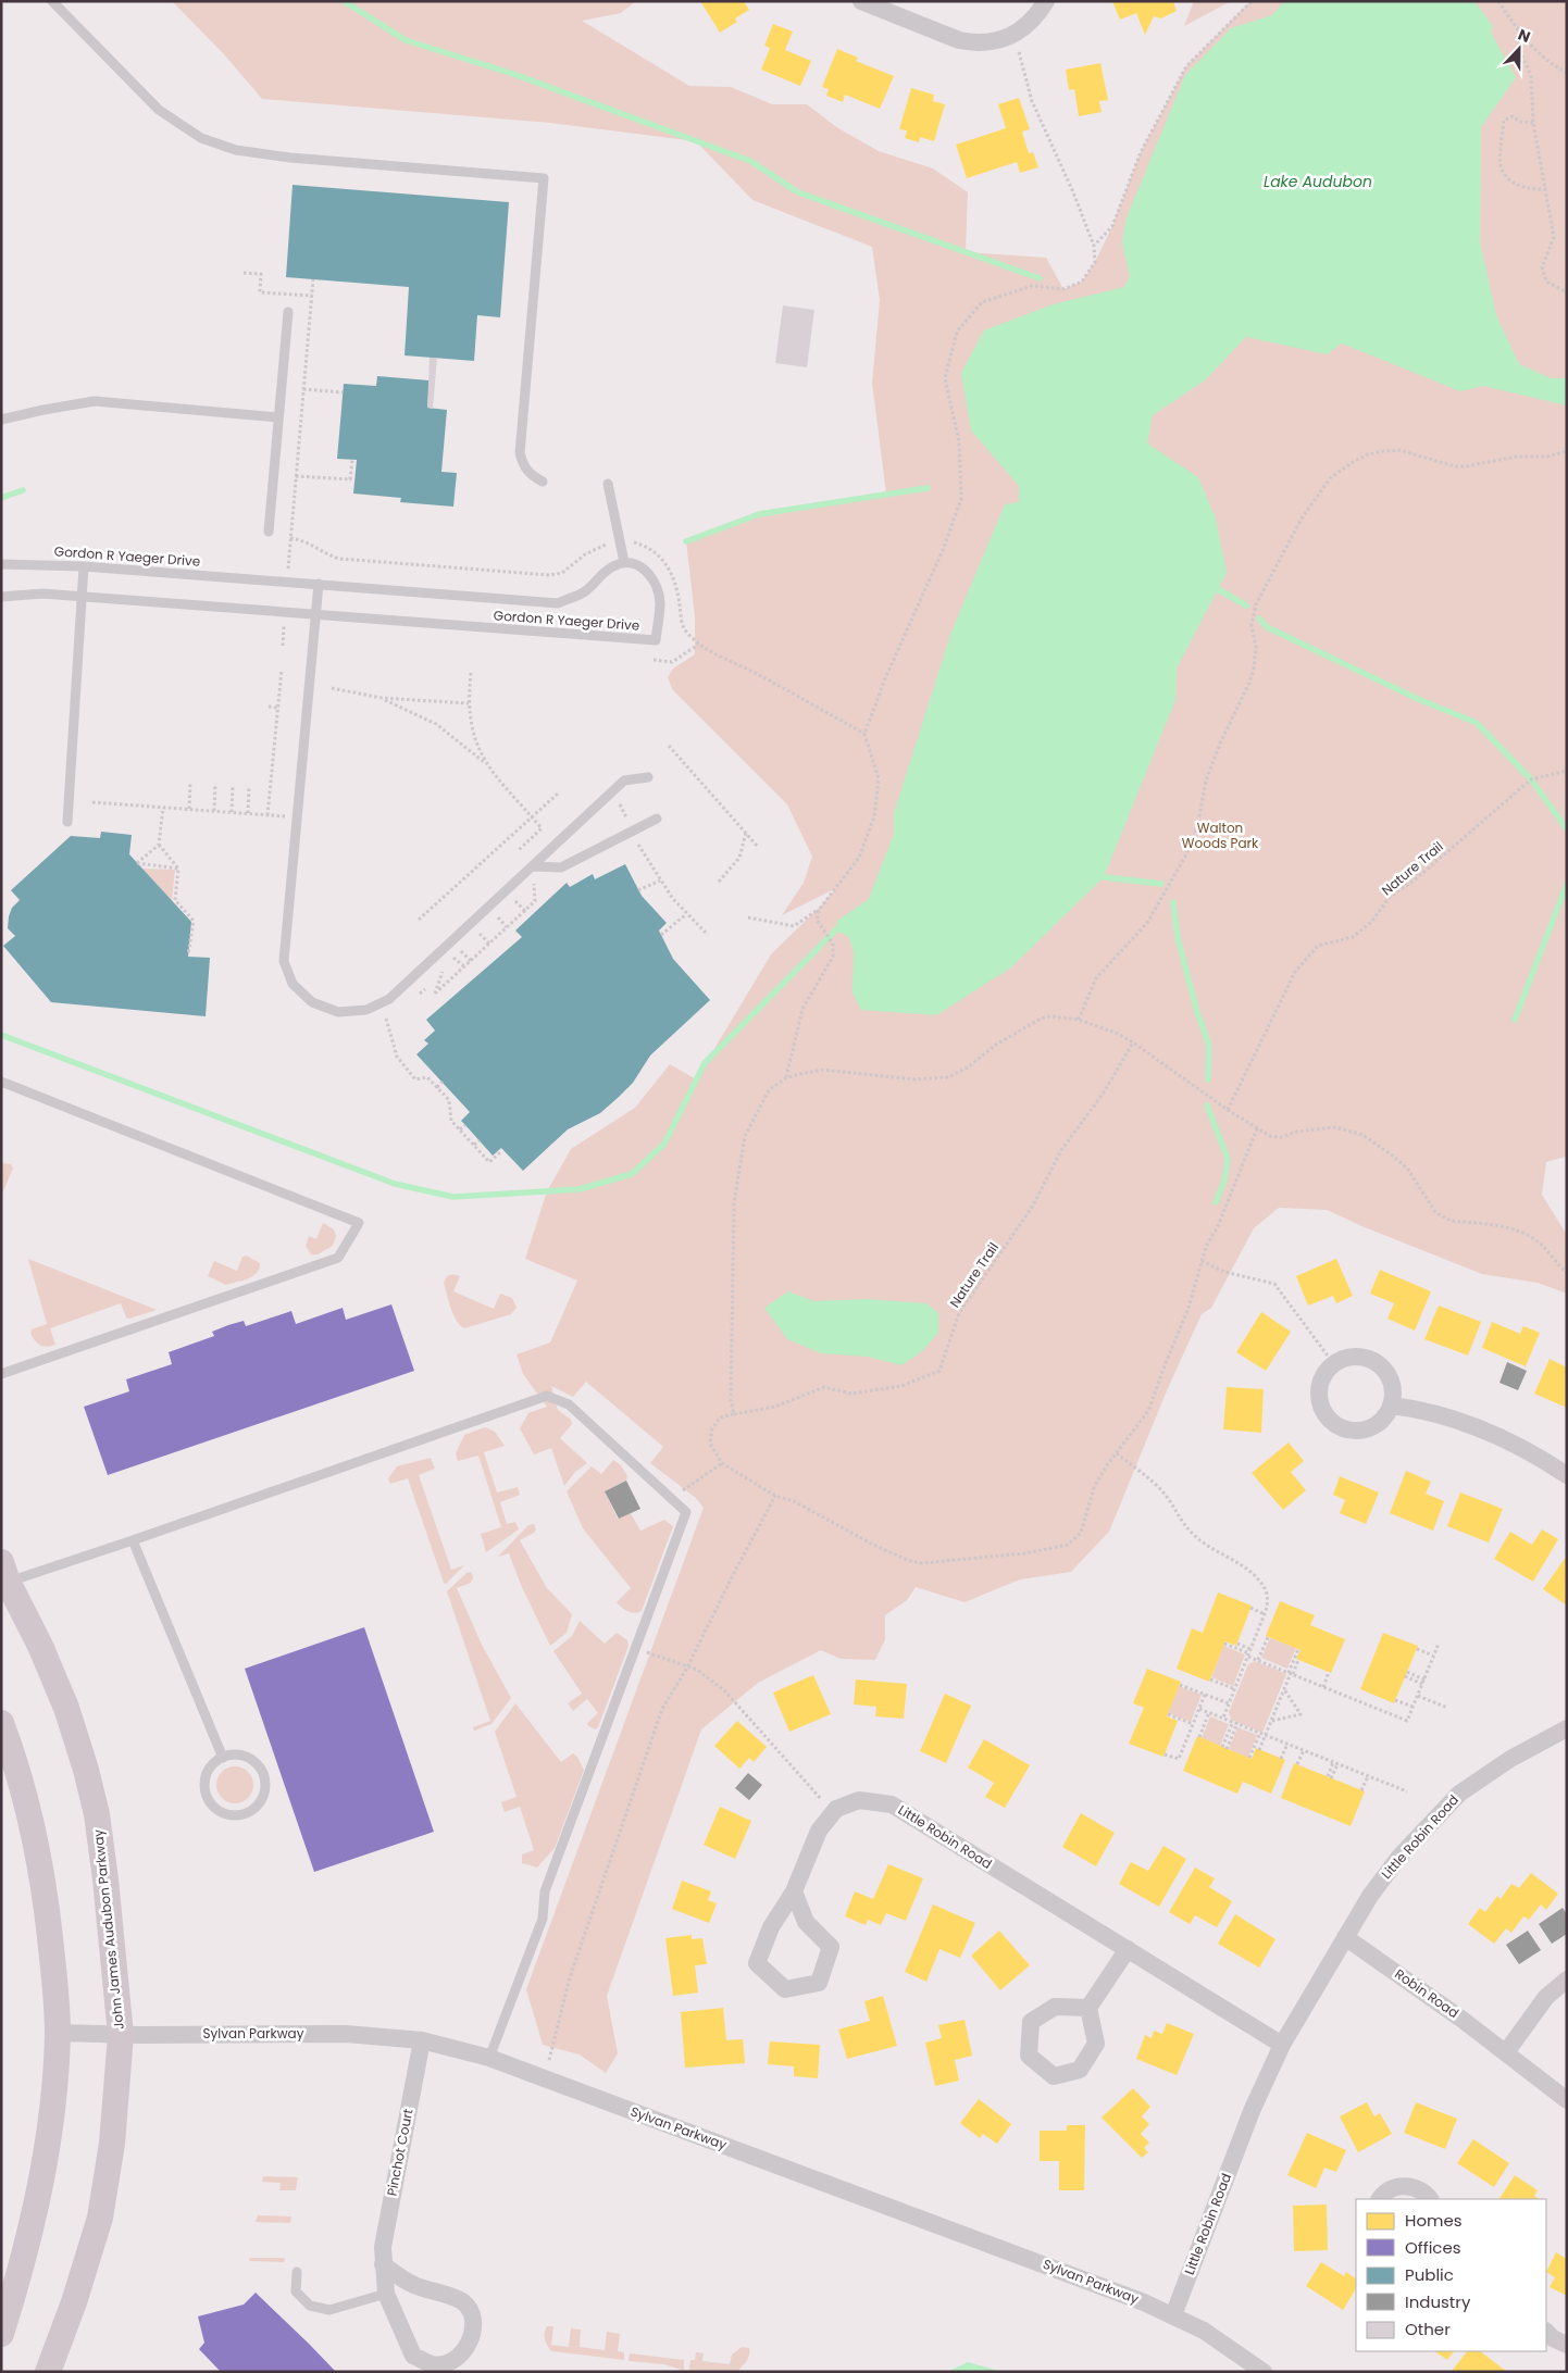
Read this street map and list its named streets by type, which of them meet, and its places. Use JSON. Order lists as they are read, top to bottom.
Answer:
{
  "streets": {
    "main road": ["John James Audubon Parkway"],
    "street": [
      "Little Robin Road",
      "Robin Road",
      "Sylvan Parkway",
      "Pinchot Court"
    ],
    "lane": ["Gordon R Yaeger Drive"],
    "path": ["Nature Trail"]
  },
  "crossings": [
    ["Little Robin Road", "Robin Road"],
    ["Little Robin Road", "Sylvan Parkway"],
    ["John James Audubon Parkway", "Sylvan Parkway"],
    ["Sylvan Parkway", "Pinchot Court"]
  ],
  "water": ["Lake Audubon"],
  "parks": ["Walton Woods Park"],
  "legend": [
    "Homes",
    "Offices",
    "Public",
    "Industry",
    "Other"
  ],
  "north": "top"
}
